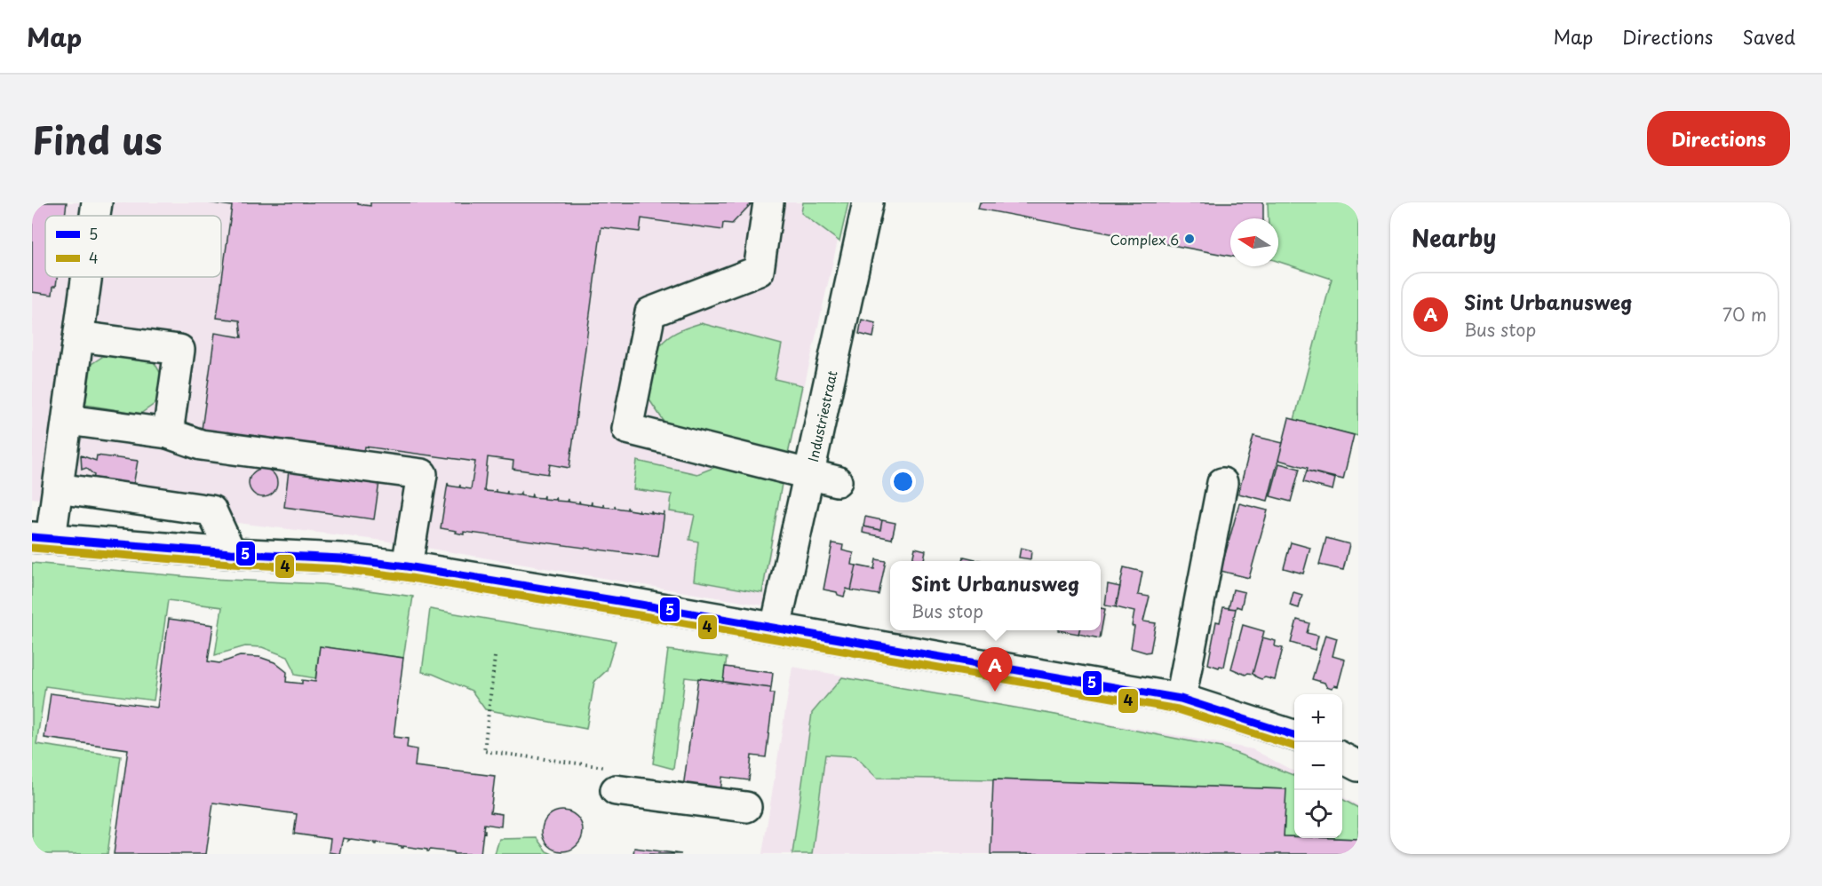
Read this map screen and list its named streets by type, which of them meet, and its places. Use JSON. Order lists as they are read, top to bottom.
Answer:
{
  "streets": {
    "street": ["Industriestraat"]
  },
  "places": ["Complex 6"],
  "lines": ["transit line 5", "transit line 4"],
  "legend": ["5", "4"],
  "north": "left",
  "page": {
    "header": "Map",
    "nav": ["Map", "Directions", "Saved"],
    "title": "Find us",
    "buttons": "Directions",
    "heading": "Nearby",
    "list": [
      {
        "mark": "A",
        "name": "Sint Urbanusweg",
        "note": "Bus stop",
        "value": "70 m"
      }
    ],
    "popup": ["Sint Urbanusweg", "Bus stop"],
    "pins": "A",
    "map_buttons": ["+", "−"]
  }
}
